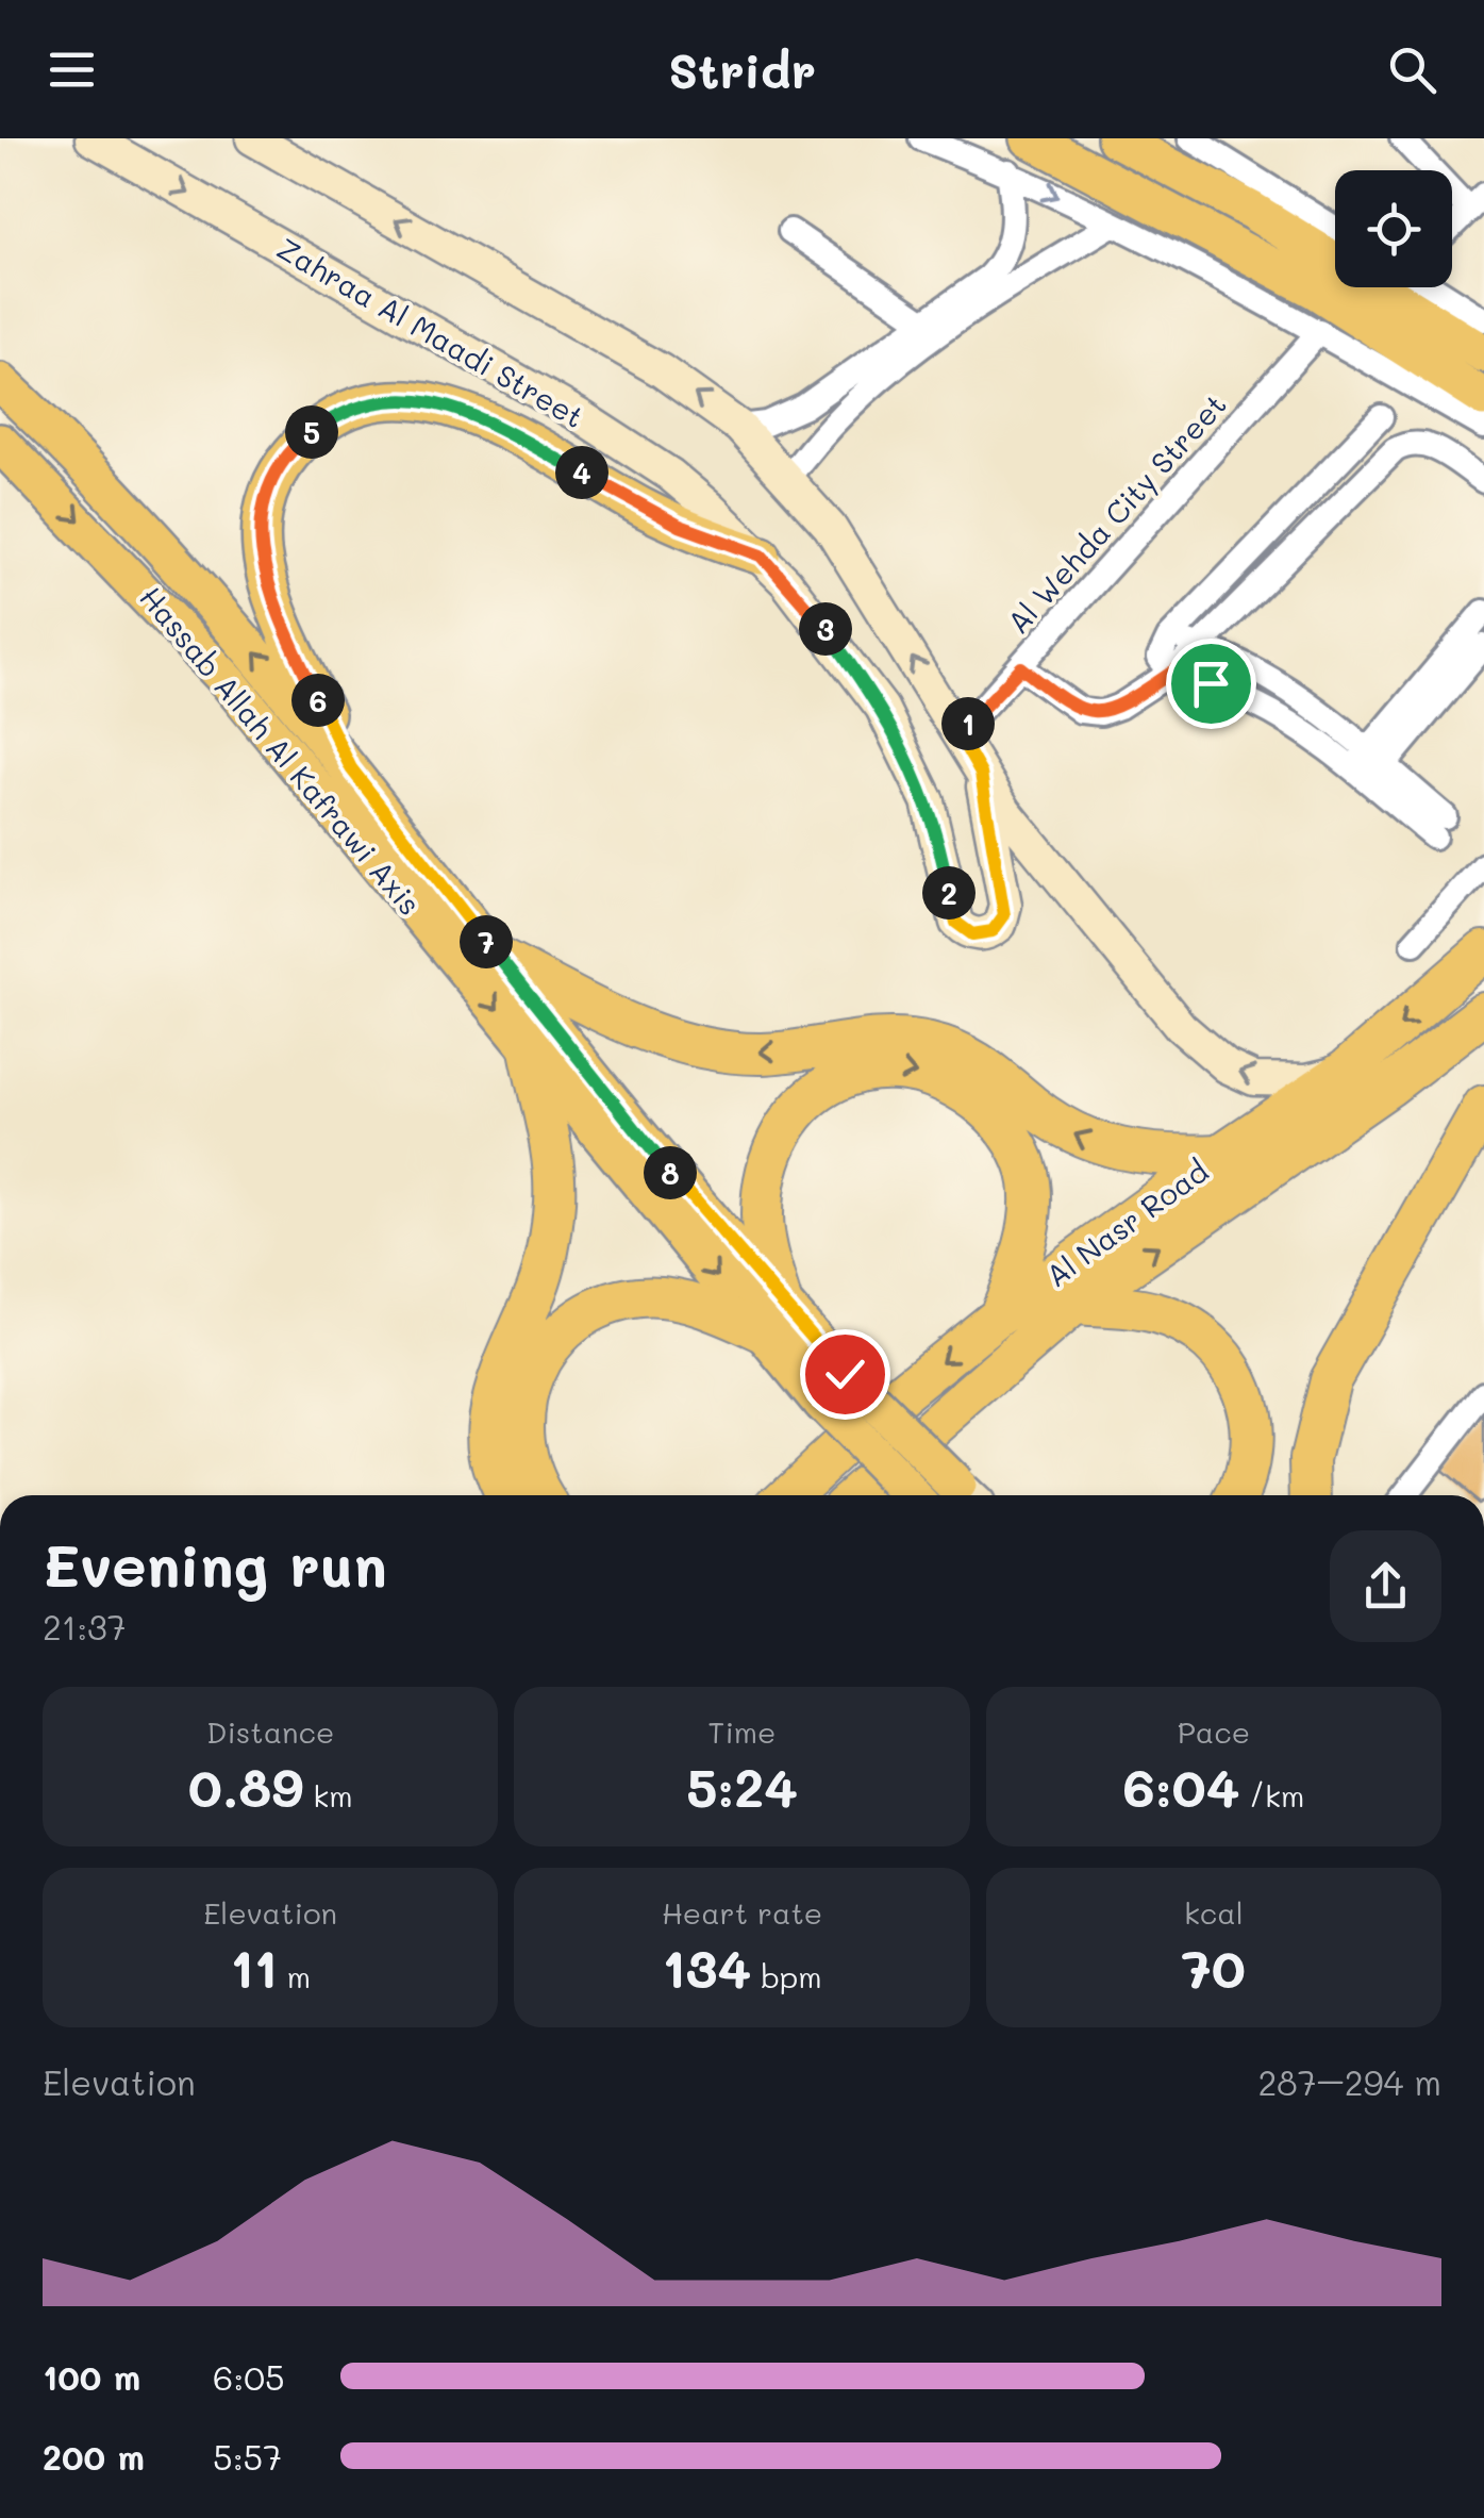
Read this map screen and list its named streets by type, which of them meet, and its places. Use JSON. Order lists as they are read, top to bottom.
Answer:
{
  "streets": {
    "highway": ["Al Nasr Road"],
    "main road": ["Zahraa Al Maadi Street", "Hassab Allah Al Kafrawi Axis"],
    "street": ["Al Wehda City Street"]
  },
  "crossings": [
    ["Zahraa Al Maadi Street", "Al Wehda City Street"],
    ["Zahraa Al Maadi Street", "Al Nasr Road"]
  ],
  "page": {
    "header": "Stridr",
    "pins": [
      "5",
      "4",
      "3",
      "6",
      "1",
      "2",
      "7",
      "8"
    ],
    "heading": ["Evening run", "21:37"],
    "stats": [
      ["Distance", "0.89 km"],
      ["Time", "5:24"],
      ["Pace", "6:04 /km"],
      ["Elevation", "11 m"],
      ["Heart rate", "134 bpm"],
      ["kcal", "70"]
    ],
    "chart": ["Elevation", "287–294 m"],
    "list": [
      {
        "name": "100 m",
        "note": "6:05"
      },
      {
        "name": "200 m",
        "note": "5:57"
      }
    ]
  }
}
